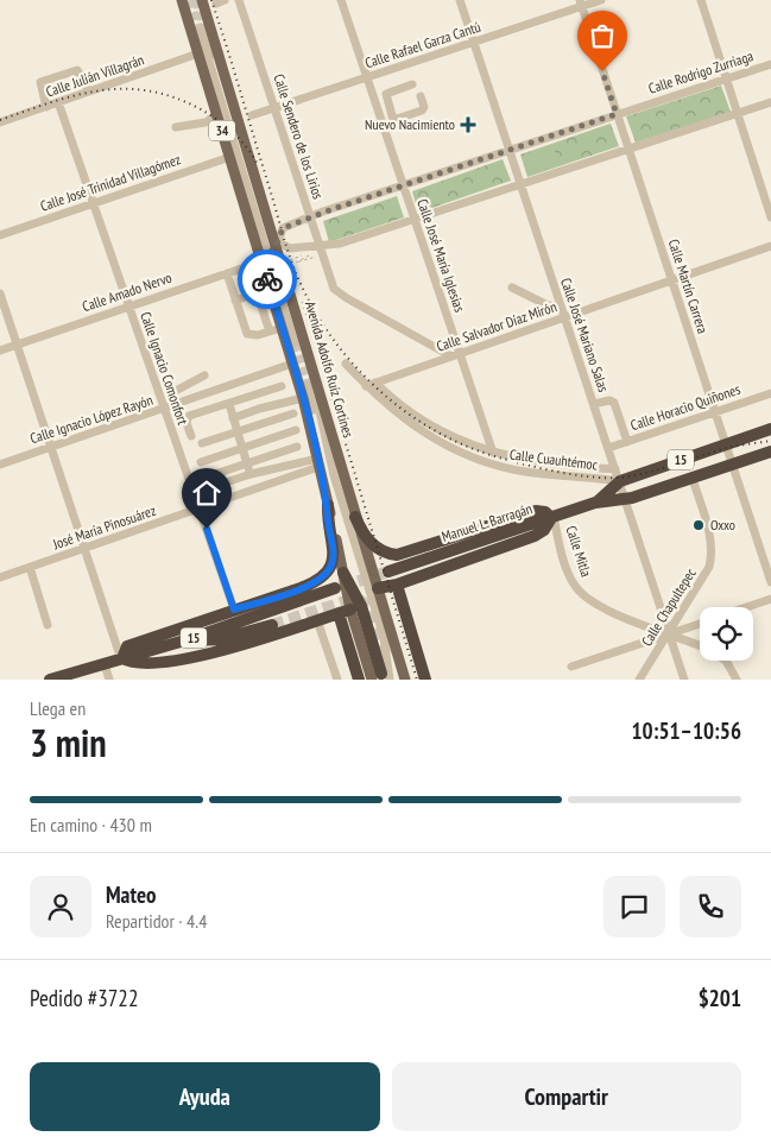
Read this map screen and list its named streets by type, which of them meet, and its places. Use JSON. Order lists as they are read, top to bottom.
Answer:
{
  "streets": {
    "highway": ["15", "Manuel L. Barragán"],
    "main road": ["34", "Avenida Adolfo Ruíz Cortines"],
    "street": [
      "Calle Rafael Garza Cantú",
      "Calle Rodrigo Zurriaga",
      "Calle Julián Villagrán",
      "Calle Sendero de los Lirios",
      "Calle José Trinidad Villagómez",
      "Calle José María Iglesias",
      "Calle Martín Carrera",
      "Calle Amado Nervo",
      "Calle Salvador Díaz Mirón",
      "Calle José Mariano Salas",
      "Calle Ignacio Comonfort",
      "Calle Horacio Quiñones",
      "Calle Ignacio López Rayón",
      "Calle Cuauhtémoc",
      "José María Pinosuárez",
      "Calle Mitla",
      "Calle Chapultepec"
    ]
  },
  "crossings": [
    ["Calle Rafael Garza Cantú", "Calle Sendero de los Lirios"],
    ["Calle Rafael Garza Cantú", "Calle José María Iglesias"],
    ["Calle Rafael Garza Cantú", "Calle Martín Carrera"],
    ["Calle Rafael Garza Cantú", "Calle José Mariano Salas"],
    ["Calle Rodrigo Zurriaga", "Calle Sendero de los Lirios"],
    ["Calle Rodrigo Zurriaga", "Calle José María Iglesias"],
    ["Calle Rodrigo Zurriaga", "Calle Martín Carrera"],
    ["Calle Rodrigo Zurriaga", "Calle Amado Nervo"],
    ["Calle Rodrigo Zurriaga", "Calle José Mariano Salas"],
    ["Calle Rodrigo Zurriaga", "Avenida Adolfo Ruíz Cortines"],
    ["Calle Julián Villagrán", "Calle Ignacio Comonfort"],
    ["Calle Julián Villagrán", "Avenida Adolfo Ruíz Cortines"],
    ["Calle Sendero de los Lirios", "Calle José María Iglesias"],
    ["Calle Sendero de los Lirios", "Calle Salvador Díaz Mirón"],
    ["Calle José Trinidad Villagómez", "Calle Ignacio Comonfort"],
    ["Calle José Trinidad Villagómez", "Avenida Adolfo Ruíz Cortines"],
    ["Calle José María Iglesias", "Calle Salvador Díaz Mirón"],
    ["Calle José María Iglesias", "Calle Cuauhtémoc"],
    ["Calle Martín Carrera", "Calle Salvador Díaz Mirón"],
    ["Calle Martín Carrera", "Calle Horacio Quiñones"],
    ["Calle Martín Carrera", "Manuel L. Barragán"],
    ["Calle Amado Nervo", "Calle Ignacio Comonfort"],
    ["Calle Amado Nervo", "Avenida Adolfo Ruíz Cortines"],
    ["Calle Salvador Díaz Mirón", "Calle José Mariano Salas"],
    ["Calle Salvador Díaz Mirón", "Calle Cuauhtémoc"],
    ["Calle José Mariano Salas", "Calle Horacio Quiñones"],
    ["Calle José Mariano Salas", "Calle Cuauhtémoc"],
    ["Calle José Mariano Salas", "Manuel L. Barragán"],
    ["Calle José Mariano Salas", "Calle Mitla"],
    ["Calle José Mariano Salas", "Calle Chapultepec"],
    ["Calle Ignacio Comonfort", "Calle Ignacio López Rayón"],
    ["Calle Ignacio Comonfort", "José María Pinosuárez"],
    ["Avenida Adolfo Ruíz Cortines", "Calle Ignacio López Rayón"],
    ["Avenida Adolfo Ruíz Cortines", "José María Pinosuárez"],
    ["Calle Cuauhtémoc", "Manuel L. Barragán"],
    ["Manuel L. Barragán", "Calle Mitla"],
    ["Manuel L. Barragán", "Calle Chapultepec"],
    ["Calle Mitla", "Calle Chapultepec"]
  ],
  "places": {
    "health": ["Nuevo Nacimiento"],
    "other": ["Oxxo"]
  },
  "page": {
    "heading": ["3 min", "Llega en", "10:51–10:56"],
    "panel": [
      "Mateo",
      "Repartidor · 4.4",
      "Pedido #3722",
      "$201"
    ],
    "bar": "En camino · 430 m",
    "buttons": ["Ayuda", "Compartir"]
  }
}
